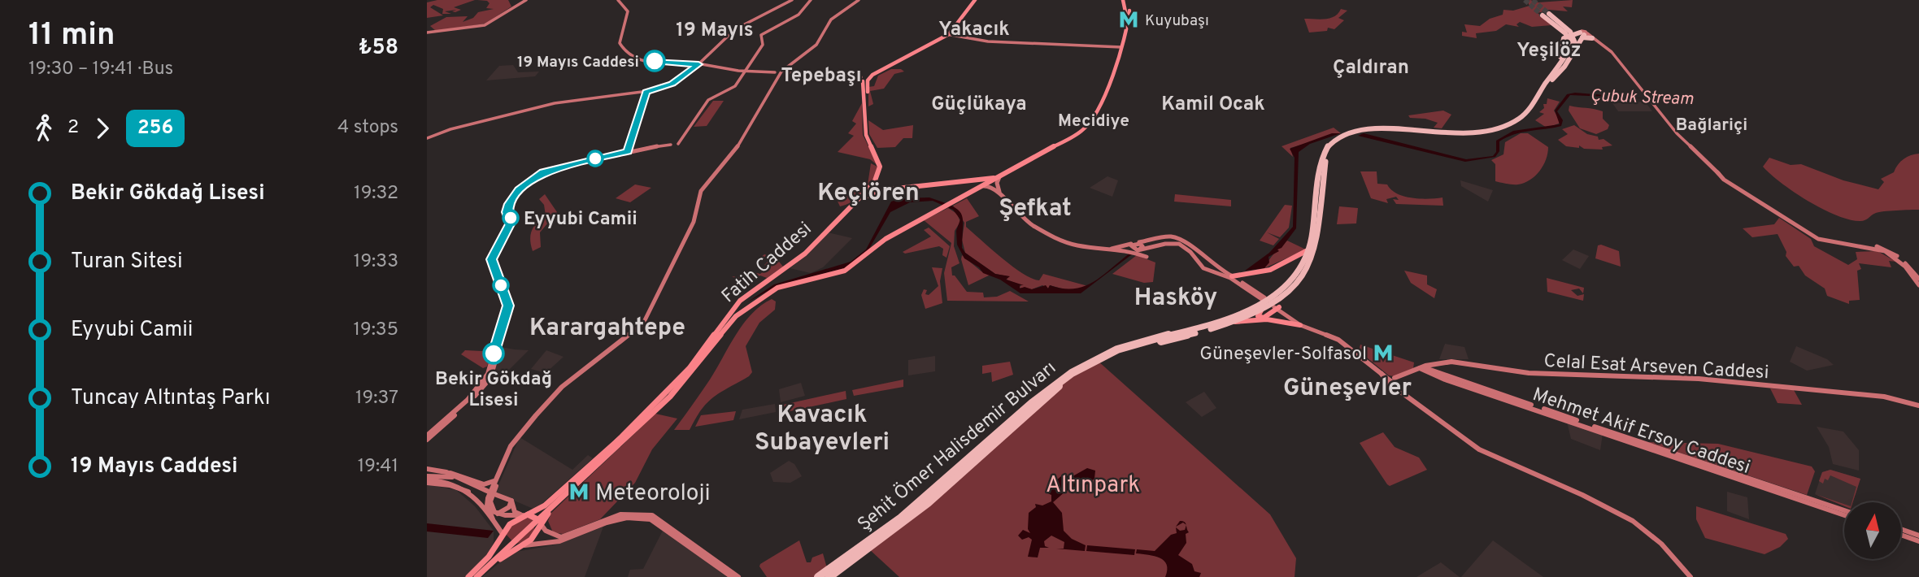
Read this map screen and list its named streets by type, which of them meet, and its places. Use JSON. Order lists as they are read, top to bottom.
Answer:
{
  "streets": {
    "highway": ["Şehit Ömer Halisdemir Bulvarı"],
    "main road": ["Fatih Caddesi", "Celal Esat Arseven Caddesi", "Mehmet Akif Ersoy Caddesi"]
  },
  "crossings": [
    ["Celal Esat Arseven Caddesi", "Mehmet Akif Ersoy Caddesi"]
  ],
  "districts": [
    "Yakacık",
    "19 Mayıs",
    "Yeşilöz",
    "Çaldıran",
    "Tepebaşı",
    "Güçlükaya",
    "Kamil Ocak",
    "Mecidiye",
    "Bağlariçi",
    "Keçiören",
    "Şefkat",
    "Hasköy",
    "Karargahtepe",
    "Güneşevler",
    "Kavacık Subayevleri"
  ],
  "water": ["Çubuk Stream"],
  "parks": ["Altınpark"],
  "places": {
    "metro station": ["Kuyubaşı", "Güneşevler-Solfasol", "Meteoroloji"],
    "other": ["19 Mayıs Caddesi", "Eyyubi Camii", "Bekir Gökdağ Lisesi"]
  },
  "lines": ["bus line 256"],
  "north": "top",
  "page": {
    "heading": ["11 min", "19:30 – 19:41 · Bus", "₺58"],
    "legs": ["2", "256", "4 stops"],
    "list": [
      {
        "name": "Bekir Gökdağ Lisesi",
        "value": "19:32"
      },
      {
        "name": "Turan Sitesi",
        "value": "19:33"
      },
      {
        "name": "Eyyubi Camii",
        "value": "19:35"
      },
      {
        "name": "Tuncay Altıntaş Parkı",
        "value": "19:37"
      },
      {
        "name": "19 Mayıs Caddesi",
        "value": "19:41"
      }
    ]
  }
}
